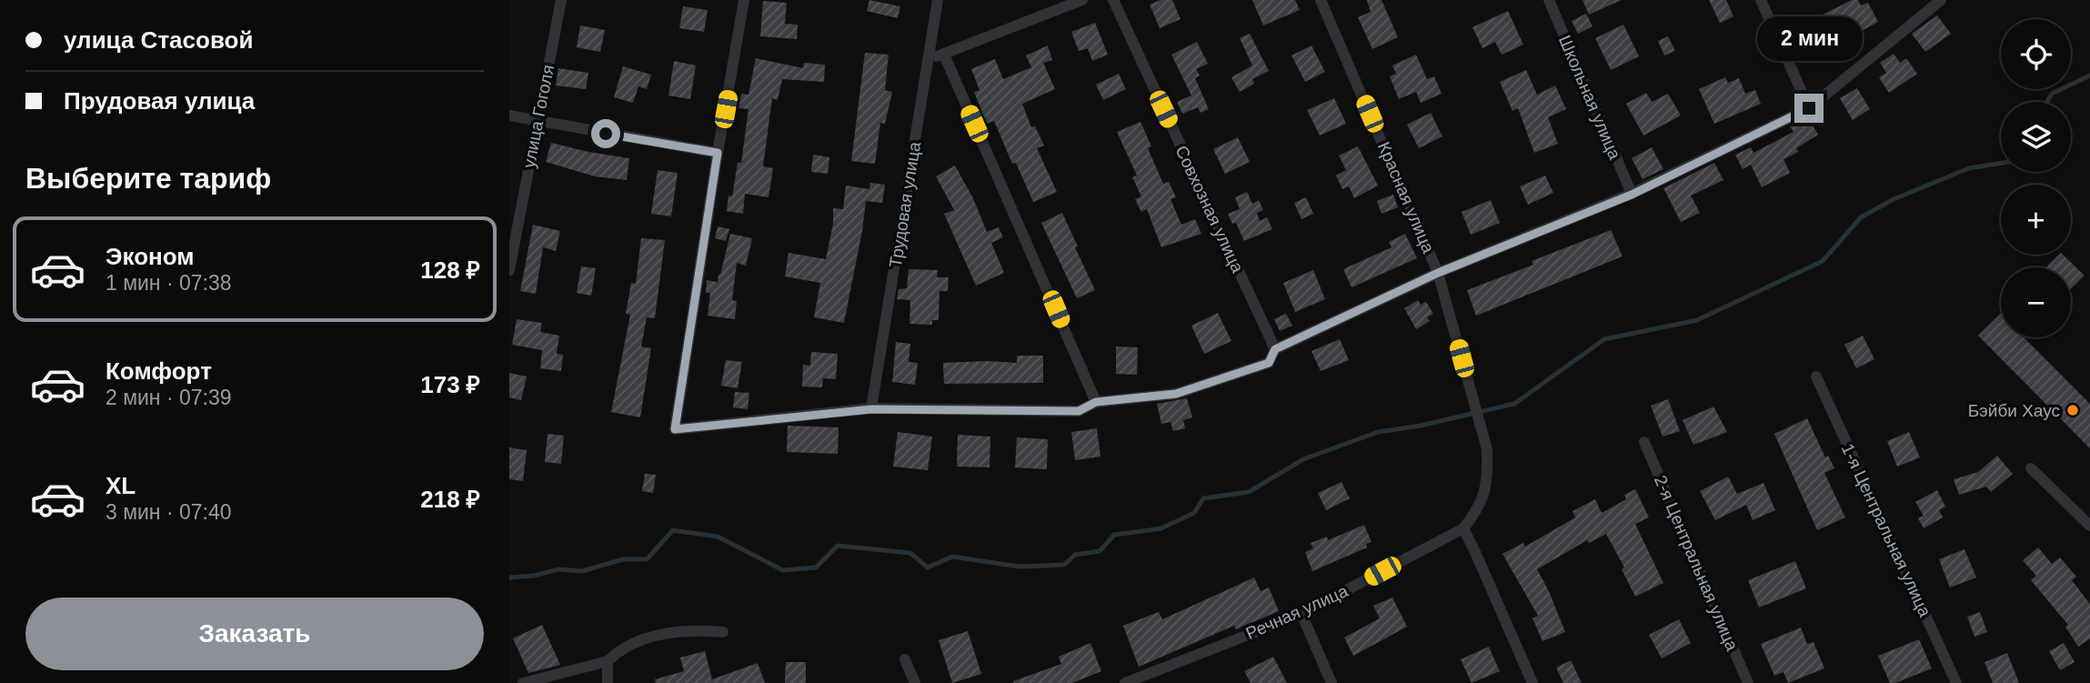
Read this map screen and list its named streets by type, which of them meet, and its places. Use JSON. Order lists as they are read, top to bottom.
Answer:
{
  "streets": {
    "street": [
      "Школьная улица",
      "улица Гоголя",
      "Красная улица",
      "Трудовая улица",
      "Совхозная улица",
      "1-я Центральная улица",
      "2-я Центральная улица",
      "Речная улица"
    ]
  },
  "crossings": [
    ["Красная улица", "Речная улица"]
  ],
  "places": ["Бэйби Хаус"],
  "page": {
    "banner": ["улица Стасовой", "Прудовая улица"],
    "bubble": "2 мин",
    "map_buttons": ["+", "−"],
    "heading": "Выберите тариф",
    "list": [
      {
        "name": "Эконом",
        "note": "1 мин · 07:38",
        "value": "128 ₽"
      },
      {
        "name": "Комфорт",
        "note": "2 мин · 07:39",
        "value": "173 ₽"
      },
      {
        "name": "XL",
        "note": "3 мин · 07:40",
        "value": "218 ₽"
      }
    ],
    "buttons": "Заказать"
  }
}
